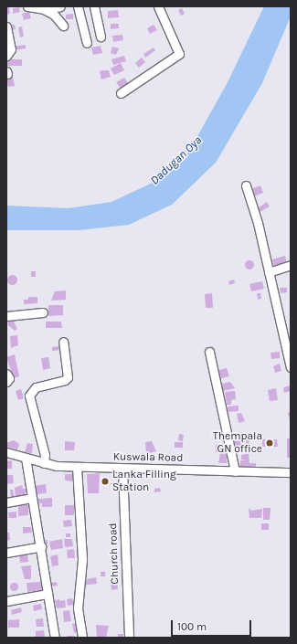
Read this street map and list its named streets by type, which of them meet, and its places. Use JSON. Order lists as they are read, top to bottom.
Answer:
{
  "streets": {
    "street": ["Kuswala Road", "Church road"]
  },
  "crossings": [
    ["Kuswala Road", "Church road"]
  ],
  "water": ["Dadugan Oya"],
  "places": ["Thempala GN office", "Lanka Filling Station"],
  "scale_bar": "100 m"
}
